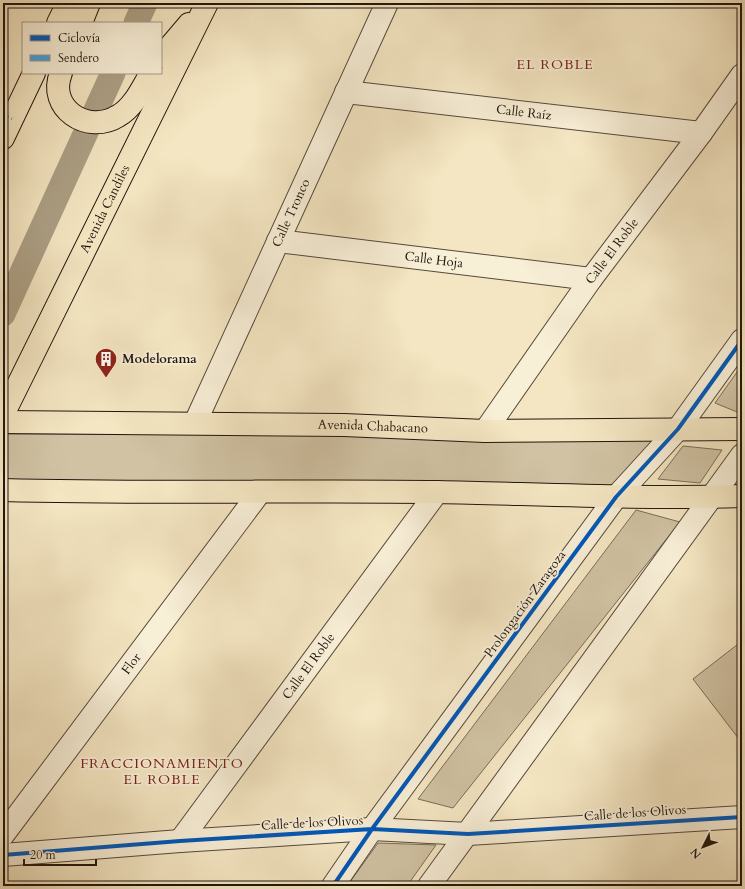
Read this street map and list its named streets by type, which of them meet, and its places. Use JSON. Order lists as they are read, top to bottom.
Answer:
{
  "streets": {
    "main road": ["Avenida Candiles", "Avenida Chabacano"],
    "street": [
      "Calle Raíz",
      "Calle Tronco",
      "Calle El Roble",
      "Calle Hoja",
      "Prolongación Zaragoza",
      "Flor",
      "Calle de los Olivos"
    ]
  },
  "crossings": [
    ["Calle Raíz", "Calle Tronco"],
    ["Calle Raíz", "Calle El Roble"],
    ["Calle Tronco", "Calle Hoja"],
    ["Calle Tronco", "Avenida Chabacano"],
    ["Calle El Roble", "Calle Hoja"],
    ["Calle El Roble", "Avenida Chabacano"],
    ["Calle El Roble", "Calle de los Olivos"],
    ["Avenida Chabacano", "Prolongación Zaragoza"],
    ["Prolongación Zaragoza", "Calle de los Olivos"]
  ],
  "districts": ["EL ROBLE", "FRACCIONAMIENTO EL ROBLE"],
  "places": {
    "building": ["Modelorama"]
  },
  "legend": ["Ciclovía", "Sendero"],
  "scale_bar": "20 m",
  "north": "bottom left"
}
